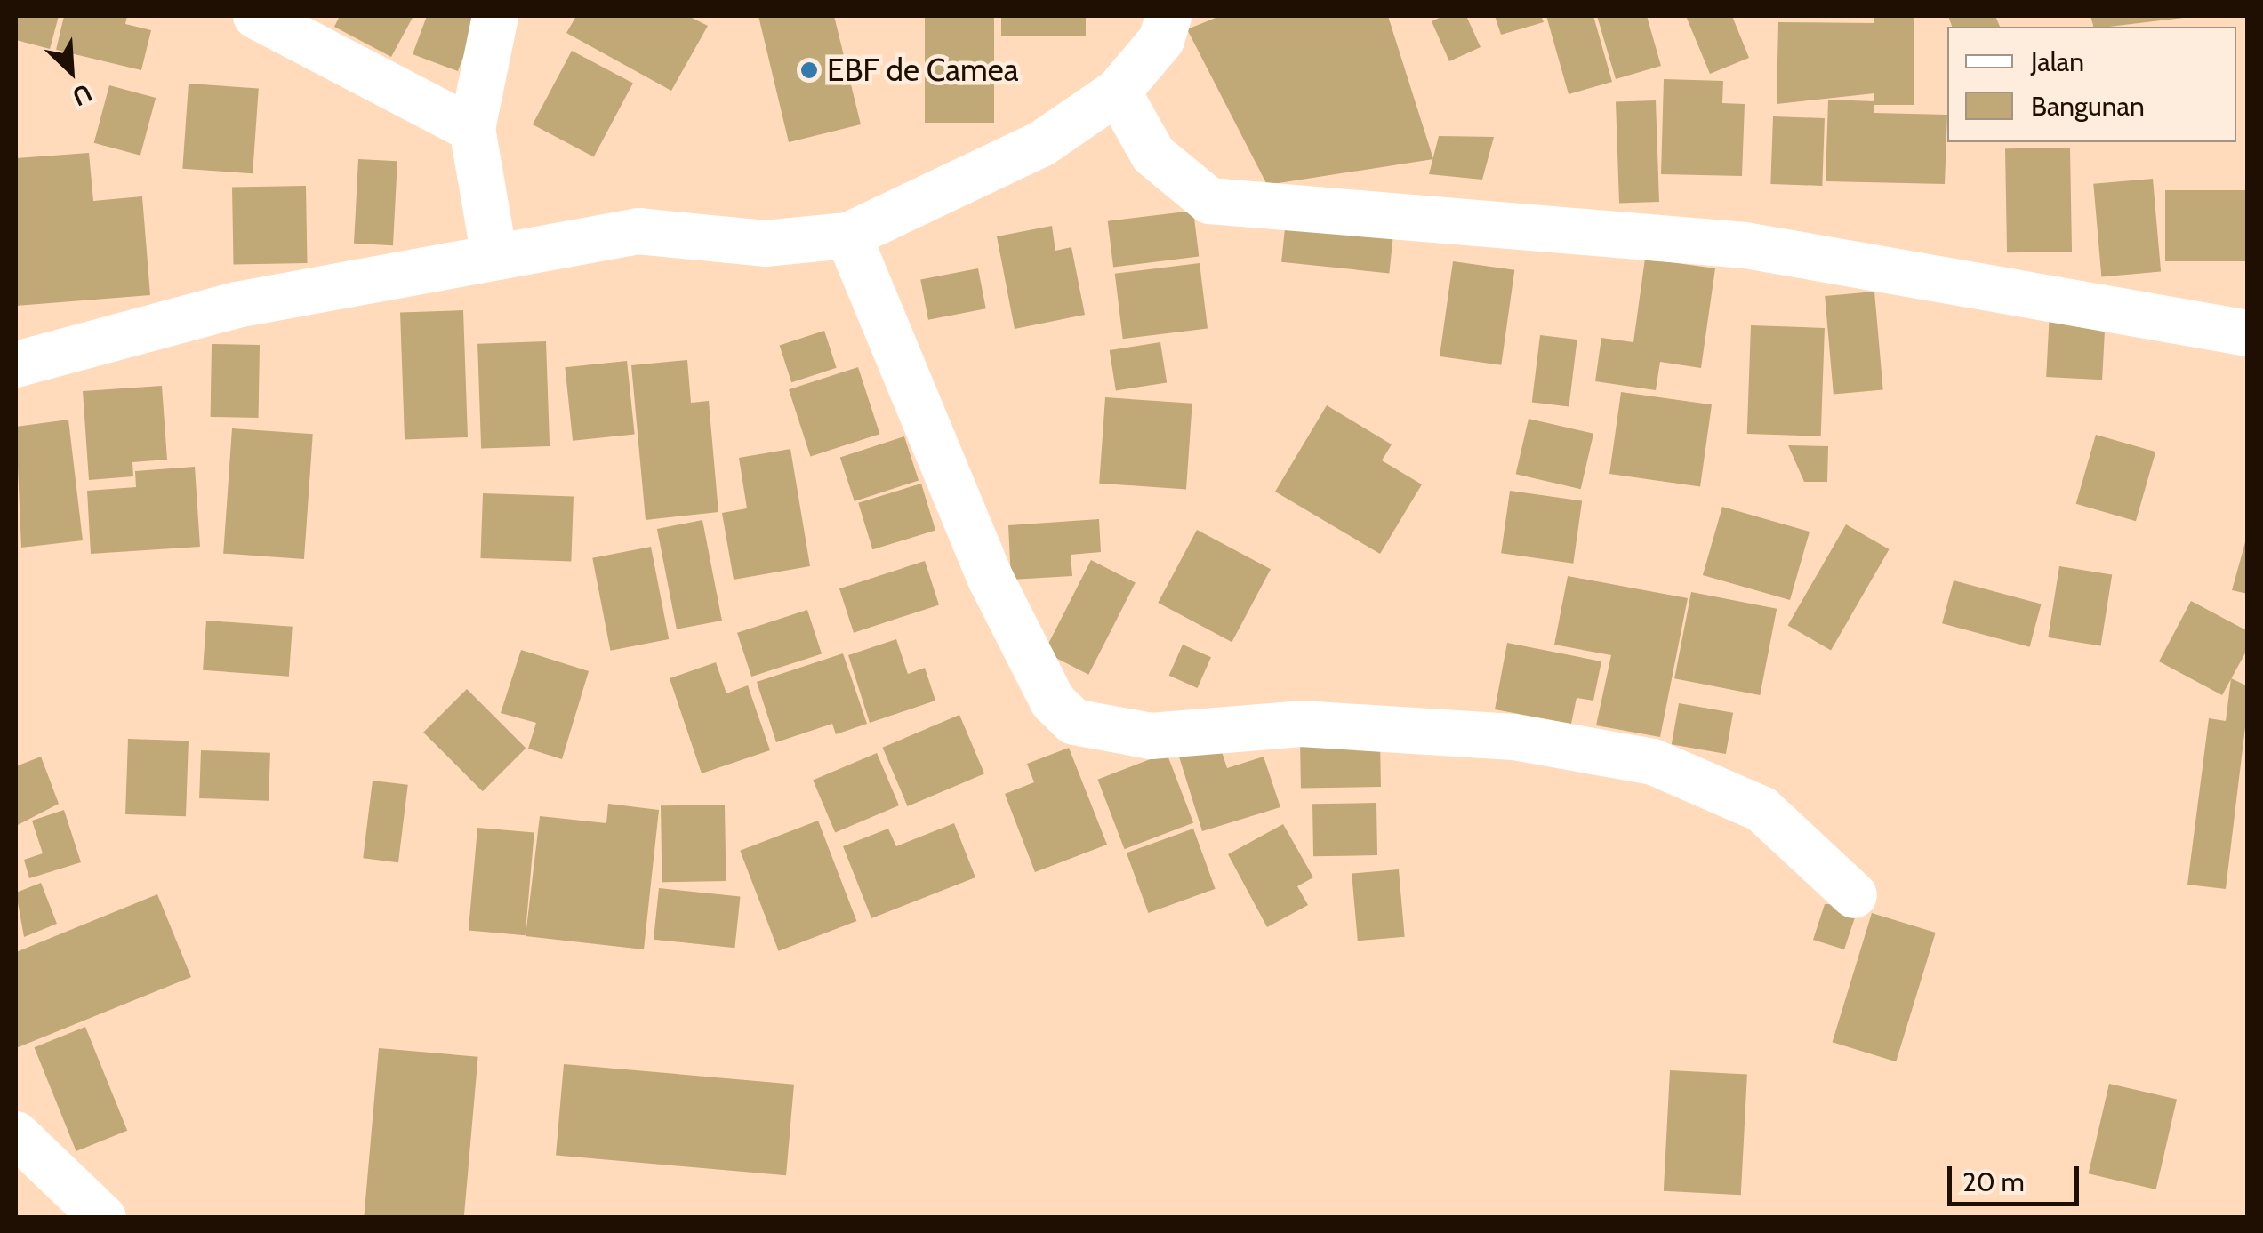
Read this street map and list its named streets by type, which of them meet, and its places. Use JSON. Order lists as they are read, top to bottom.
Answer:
{
  "places": ["EBF de Camea"],
  "legend": ["Jalan", "Bangunan"],
  "scale_bar": "20 m",
  "north": "bottom right"
}
